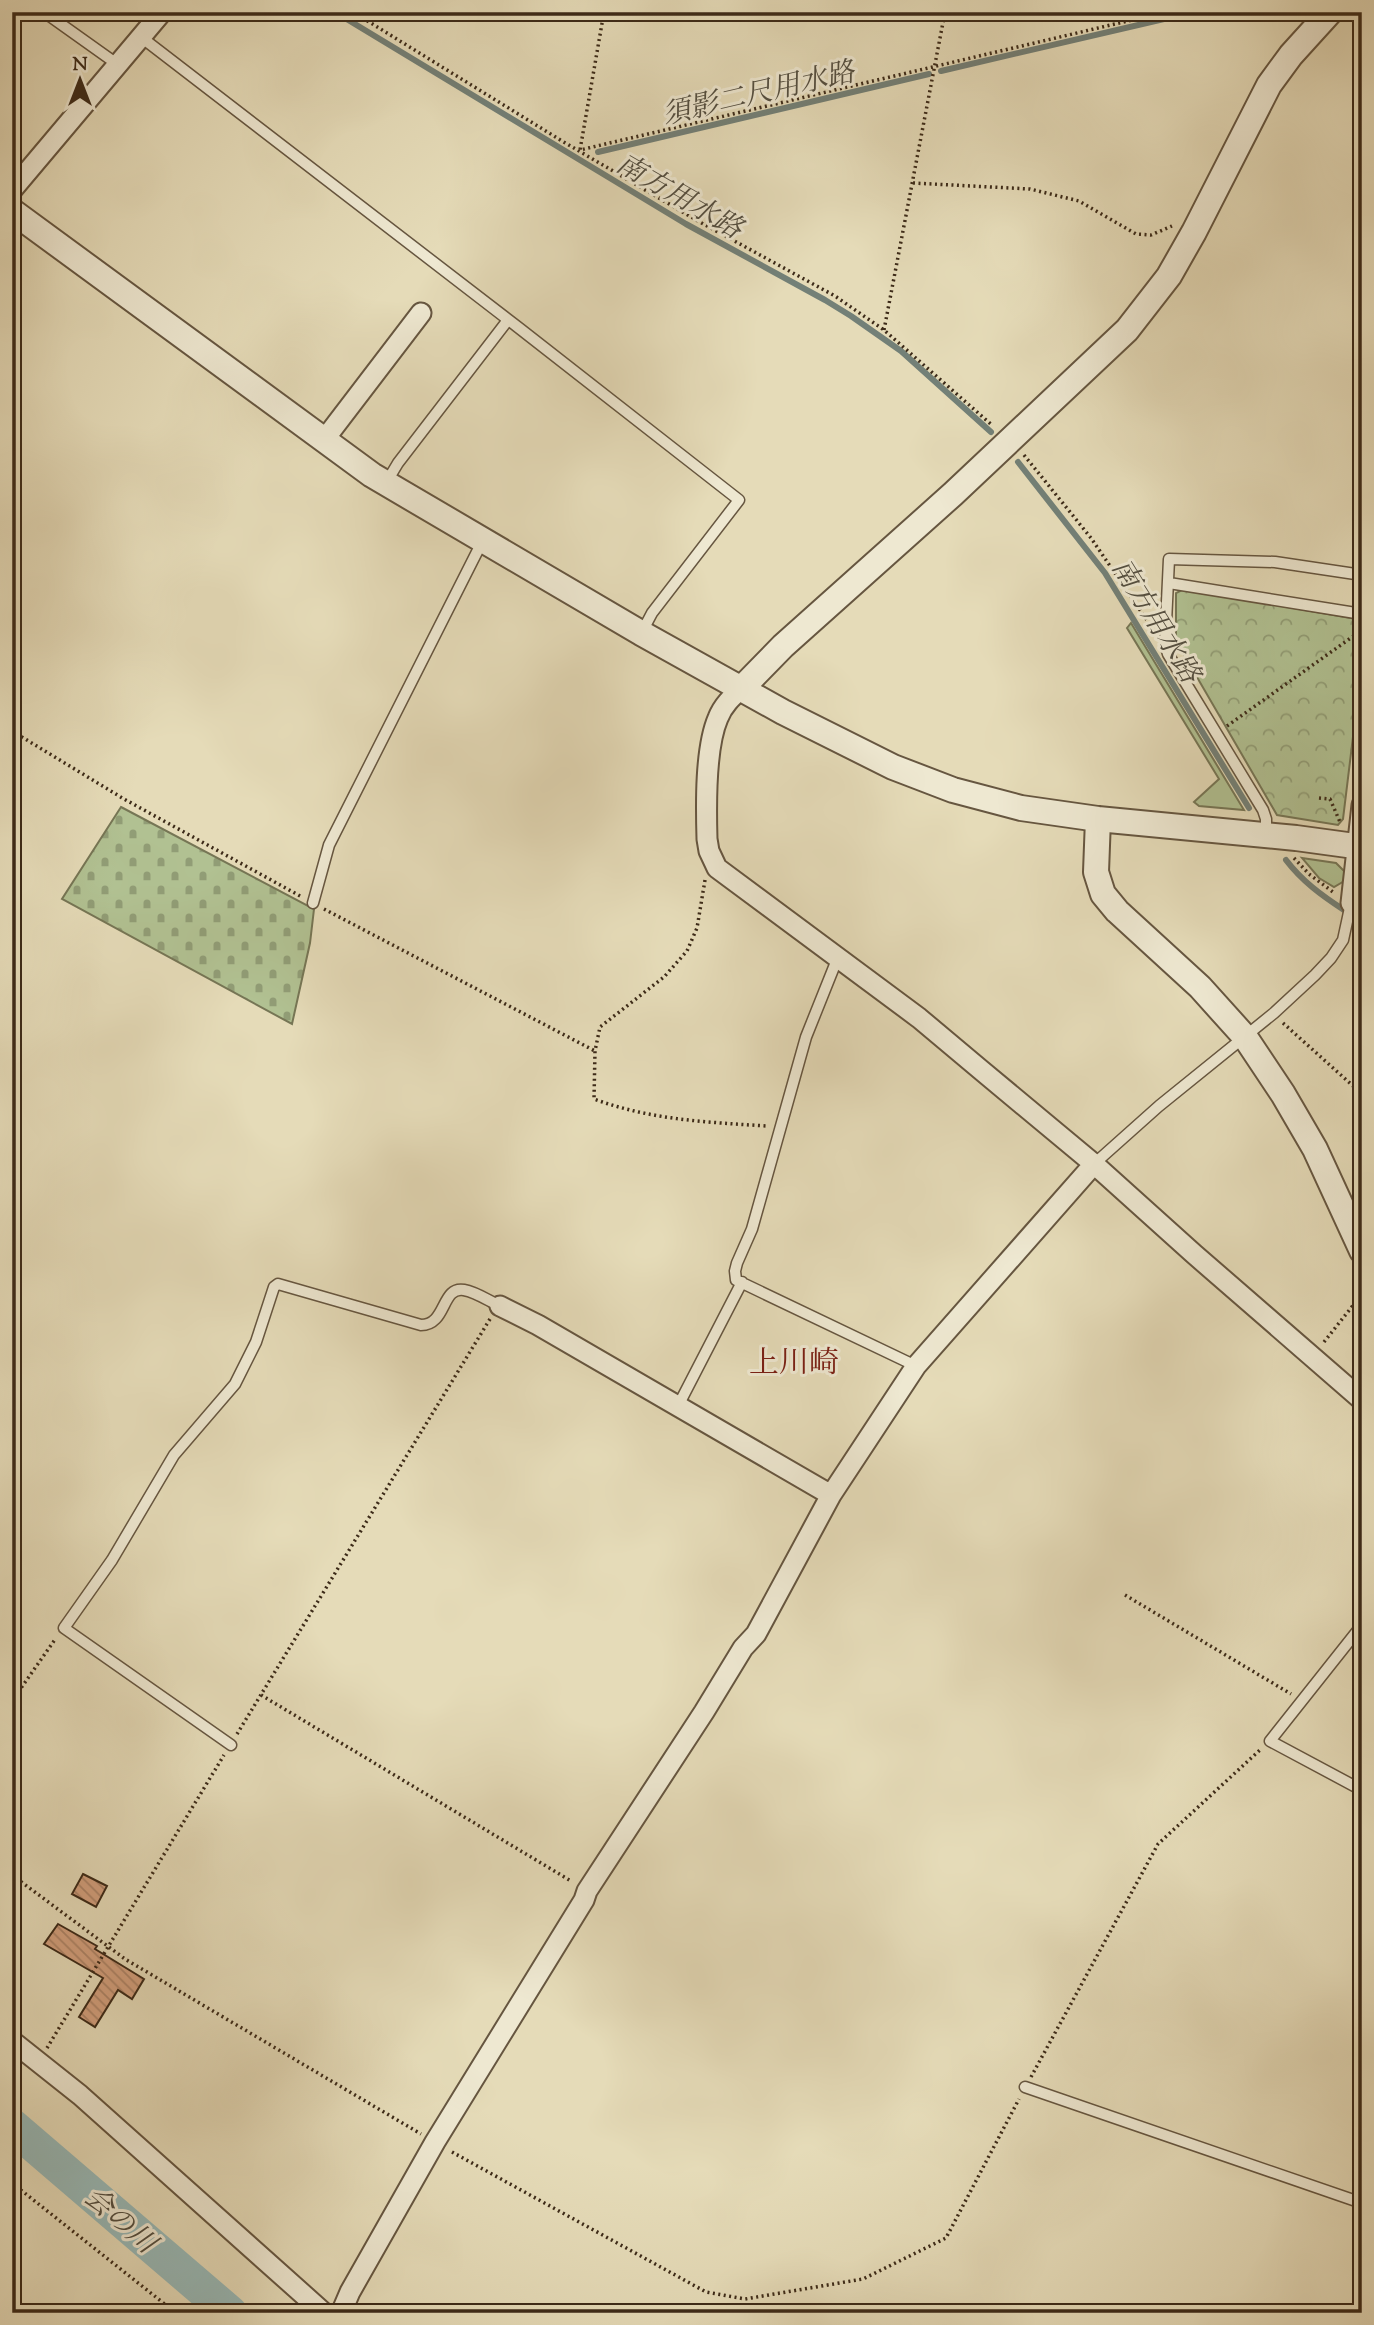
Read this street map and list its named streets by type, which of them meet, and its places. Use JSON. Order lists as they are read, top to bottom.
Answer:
{
  "districts": ["上川崎"],
  "water": ["須影二尺用水路", "南方用水路", "会の川"],
  "north": "top"
}
